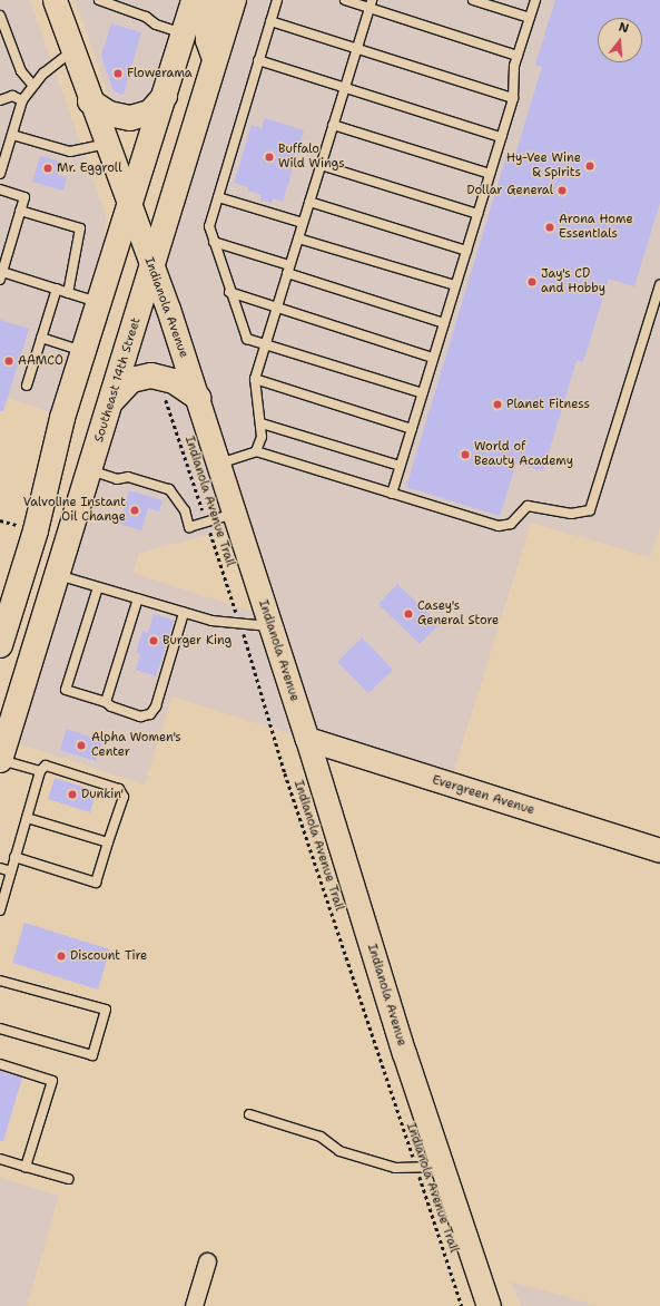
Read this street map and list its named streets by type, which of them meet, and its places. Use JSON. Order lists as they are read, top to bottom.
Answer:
{
  "streets": {
    "main road": ["Indianola Avenue", "Southeast 14th Street", "Evergreen Avenue"],
    "path": ["Indianola Avenue Trail"]
  },
  "crossings": [
    ["Indianola Avenue", "Southeast 14th Street"],
    ["Indianola Avenue", "Evergreen Avenue"]
  ],
  "places": [
    "Flowerama",
    "Buffalo Wild Wings",
    "Hy-Vee Wine & Spirits",
    "Mr. Eggroll",
    "Dollar General",
    "Arona Home Essentials",
    "Jay's CD and Hobby",
    "AAMCO",
    "Planet Fitness",
    "World of Beauty Academy",
    "Valvoline Instant Oil Change",
    "Casey's General Store",
    "Burger King",
    "Alpha Women's Center",
    "Dunkin'",
    "Discount Tire"
  ],
  "north": "top"
}
